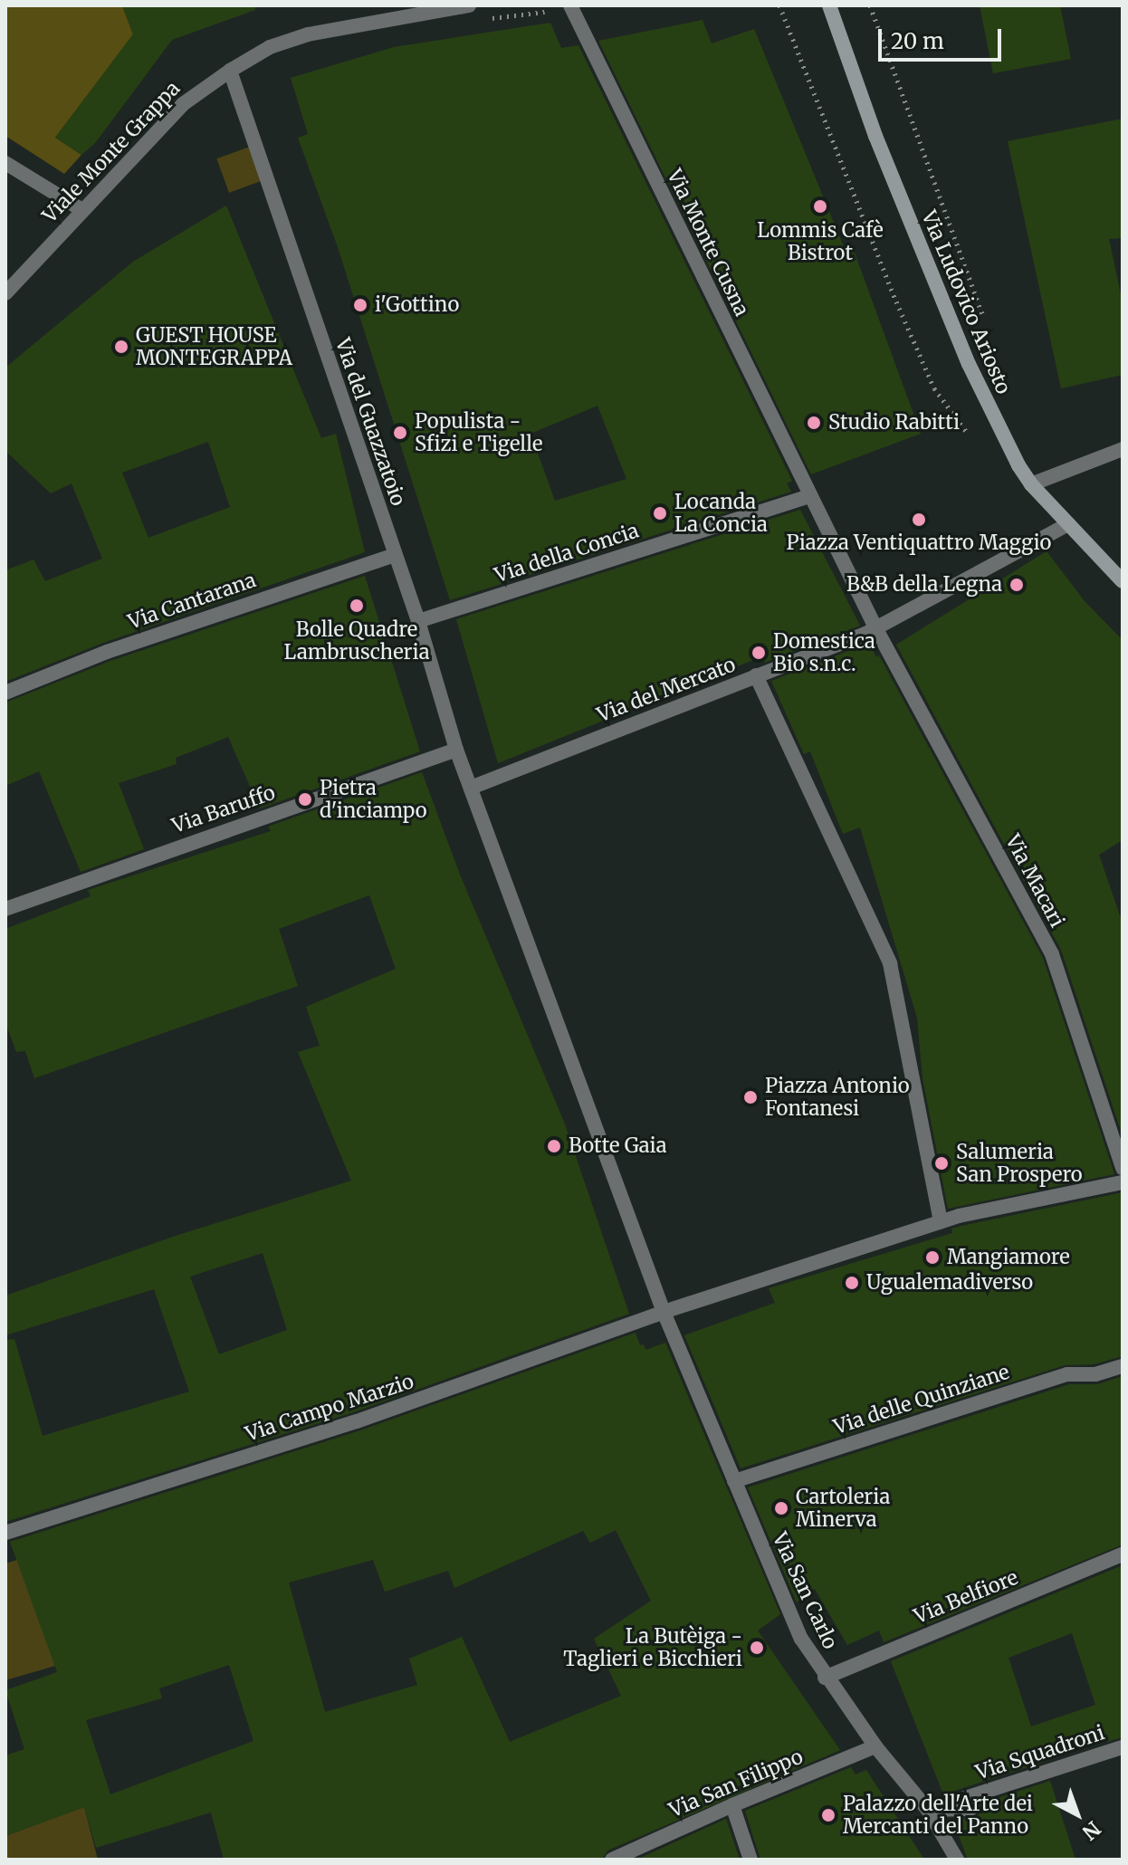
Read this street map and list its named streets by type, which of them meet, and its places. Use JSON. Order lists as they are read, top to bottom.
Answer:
{
  "streets": {
    "street": [
      "Viale Monte Grappa",
      "Via Monte Cusna",
      "Via Ludovico Ariosto",
      "Via del Guazzatoio",
      "Via della Concia",
      "Via Cantarana",
      "Via del Mercato",
      "Via Baruffo",
      "Via Macari",
      "Via delle Quinziane",
      "Via Campo Marzio",
      "Via San Carlo",
      "Via Belfiore",
      "Via Squadroni",
      "Via San Filippo"
    ]
  },
  "crossings": [
    ["Viale Monte Grappa", "Via del Guazzatoio"],
    ["Via Monte Cusna", "Via della Concia"],
    ["Via Monte Cusna", "Via del Mercato"],
    ["Via Monte Cusna", "Via Macari"],
    ["Via del Guazzatoio", "Via della Concia"],
    ["Via del Guazzatoio", "Via Cantarana"],
    ["Via del Guazzatoio", "Via del Mercato"],
    ["Via del Guazzatoio", "Via Baruffo"],
    ["Via del Mercato", "Via Macari"],
    ["Via delle Quinziane", "Via San Carlo"],
    ["Via Campo Marzio", "Via San Carlo"],
    ["Via San Carlo", "Via Belfiore"],
    ["Via San Carlo", "Via Squadroni"],
    ["Via San Carlo", "Via San Filippo"]
  ],
  "places": [
    "Lommis Cafè Bistrot",
    "i'Gottino",
    "GUEST HOUSE MONTEGRAPPA",
    "Studio Rabitti",
    "Populista - Sfizi e Tigelle",
    "Locanda La Concia",
    "Piazza Ventiquattro Maggio",
    "B&B della Legna",
    "Bolle Quadre Lambruscheria",
    "Domestica Bio s.n.c.",
    "Pietra d'inciampo",
    "Piazza Antonio Fontanesi",
    "Botte Gaia",
    "Salumeria San Prospero",
    "Mangiamore",
    "Ugualemadiverso",
    "Cartoleria Minerva",
    "La Butèiga - Taglieri e Bicchieri",
    "Palazzo dell'Arte dei Mercanti del Panno"
  ],
  "scale_bar": "20 m",
  "north": "bottom right"
}
